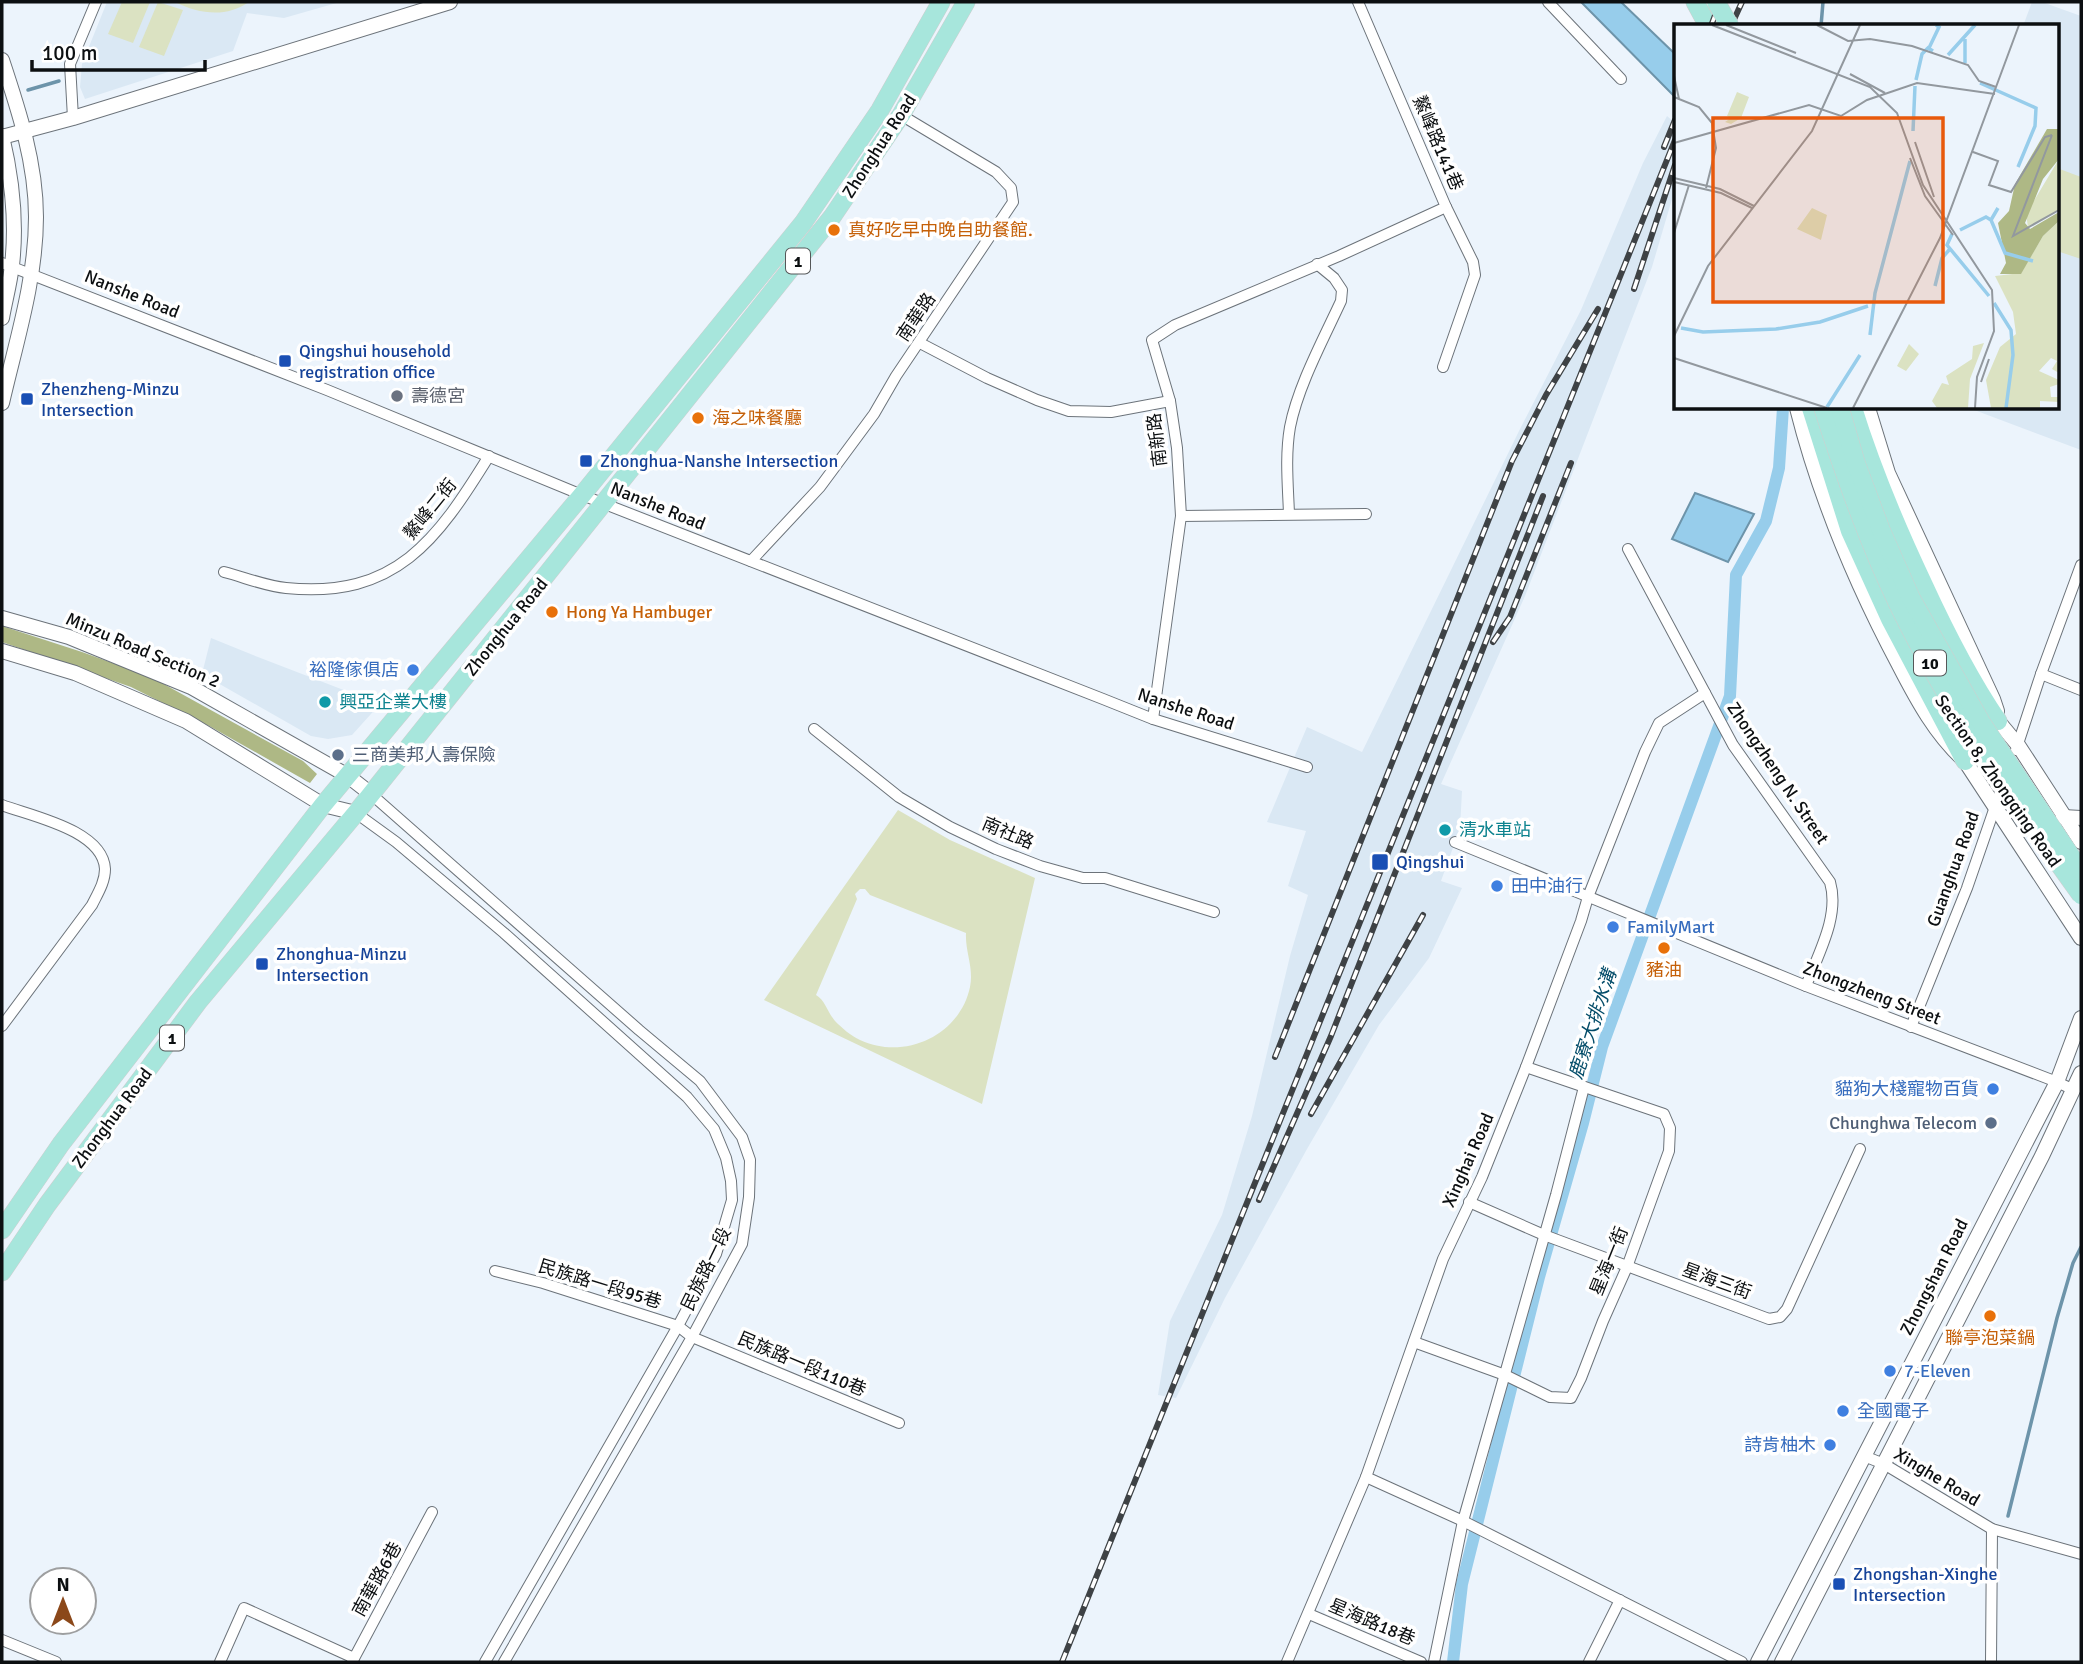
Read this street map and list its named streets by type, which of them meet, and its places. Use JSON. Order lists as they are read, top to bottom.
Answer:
{
  "streets": {
    "main road": ["Zhonghua Road", "1", "10"],
    "street": [
      "鰲峰路141巷",
      "Nanshe Road",
      "南華路",
      "南新路",
      "鰲峰二街",
      "Minzu Road Section 2",
      "Zhongzheng N. Street",
      "Section 8, Zhongqing Road",
      "南社路",
      "Guanghua Road",
      "Zhongzheng Street",
      "Xinghai Road",
      "星海一街",
      "民族路一段",
      "Zhongshan Road",
      "星海三街",
      "民族路一段95巷",
      "民族路一段110巷",
      "Xinghe Road",
      "南華路6巷",
      "星海路18巷"
    ]
  },
  "crossings": [
    ["鰲峰路141巷", "南新路"],
    ["Zhonghua Road", "Nanshe Road"],
    ["Zhonghua Road", "南華路"],
    ["Zhonghua Road", "Minzu Road Section 2"],
    ["Zhonghua Road", "民族路一段"],
    ["Nanshe Road", "南華路"],
    ["Nanshe Road", "南新路"],
    ["Nanshe Road", "鰲峰二街"],
    ["Minzu Road Section 2", "民族路一段"],
    ["Zhongzheng N. Street", "Zhongzheng Street"],
    ["Zhongzheng N. Street", "Xinghai Road"],
    ["Section 8, Zhongqing Road", "Guanghua Road"],
    ["Guanghua Road", "Zhongzheng Street"],
    ["Zhongzheng Street", "Xinghai Road"],
    ["Zhongzheng Street", "Zhongshan Road"],
    ["Xinghai Road", "星海一街"],
    ["Xinghai Road", "星海三街"],
    ["Xinghai Road", "星海路18巷"],
    ["星海一街", "星海三街"],
    ["民族路一段", "民族路一段95巷"],
    ["民族路一段", "民族路一段110巷"],
    ["Zhongshan Road", "Xinghe Road"],
    ["民族路一段95巷", "民族路一段110巷"]
  ],
  "water": ["鹿寮大排水溝"],
  "places": {
    "other": [
      "真好吃早中晚自助餐館.",
      "壽德宮",
      "海之味餐廳",
      "Hong Ya Hambuger",
      "裕隆傢俱店",
      "興亞企業大樓",
      "三商美邦人壽保險",
      "清水車站",
      "田中油行",
      "FamilyMart",
      "豬油",
      "貓狗大棧寵物百貨",
      "Chunghwa Telecom",
      "聯亭泡菜鍋",
      "7-Eleven",
      "全國電子",
      "詩肯柚木"
    ],
    "transit": [
      "Qingshui household registration office",
      "Zhenzheng-Minzu Intersection",
      "Zhonghua-Nanshe Intersection",
      "Qingshui",
      "Zhonghua-Minzu Intersection",
      "Zhongshan-Xinghe Intersection"
    ]
  },
  "scale_bar": "100 m",
  "north": "top"
}
